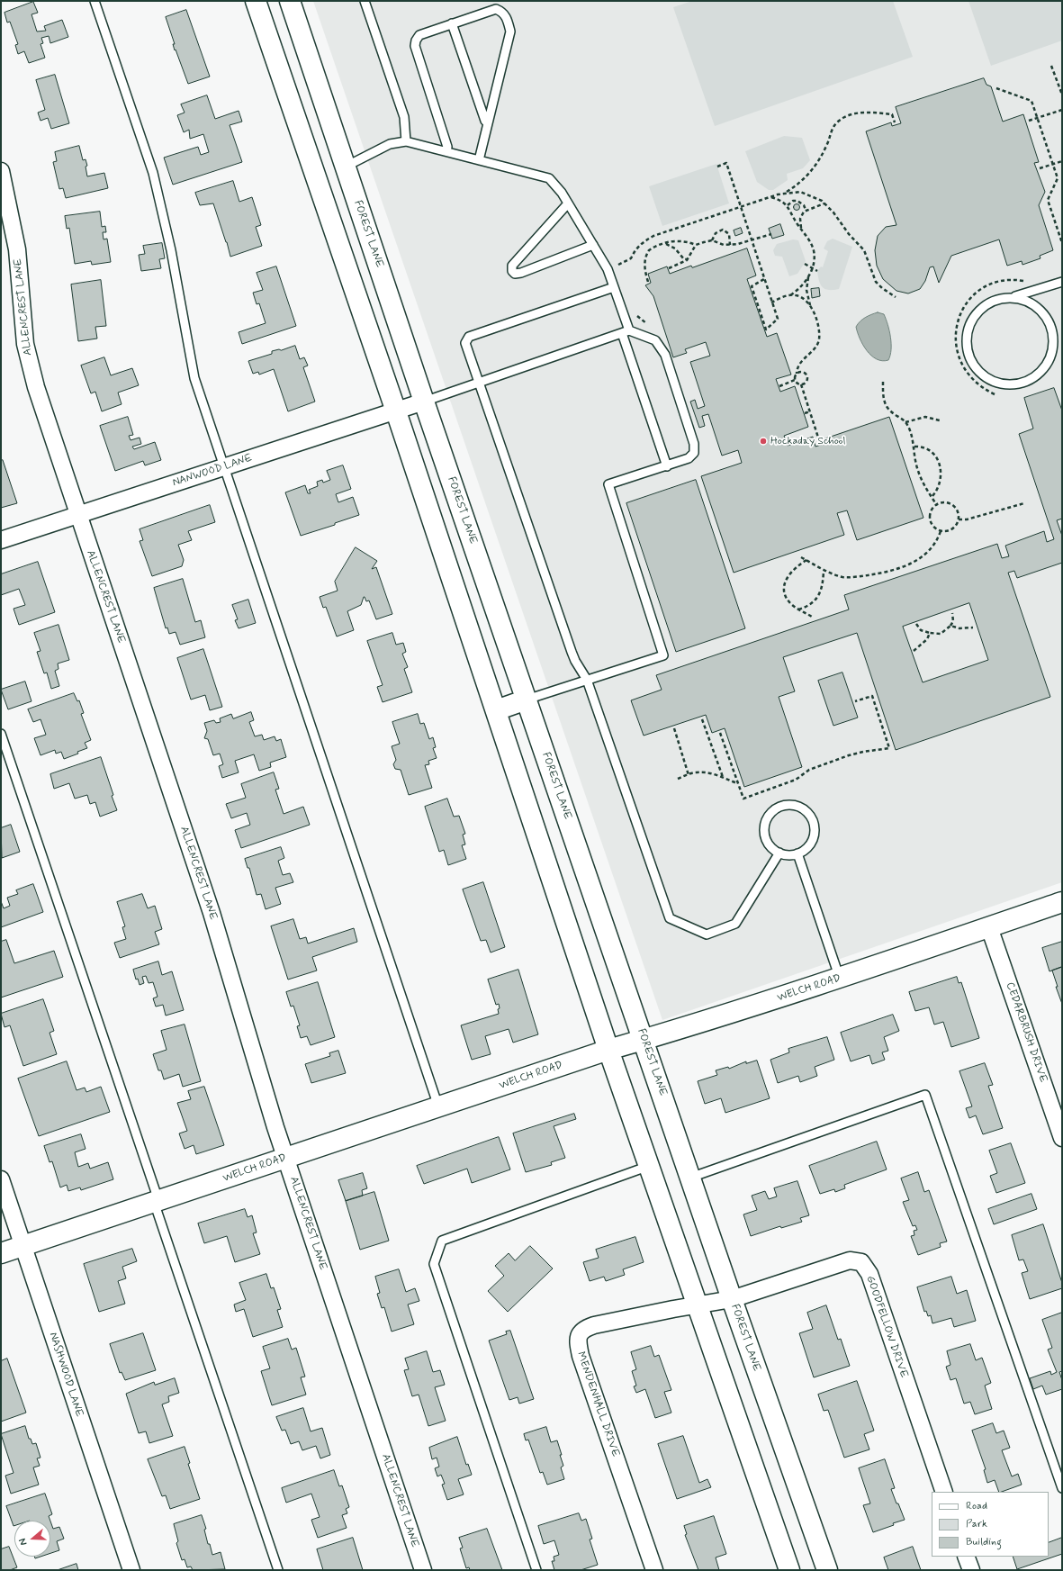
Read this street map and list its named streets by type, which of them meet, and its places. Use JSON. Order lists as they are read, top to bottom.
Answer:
{
  "streets": {
    "main road": ["FOREST LANE", "WELCH ROAD"],
    "street": [
      "ALLENCREST LANE",
      "NANWOOD LANE",
      "CEDARBRUSH DRIVE",
      "GOODFELLOW DRIVE",
      "NASHWOOD LANE",
      "MENDENHALL DRIVE"
    ]
  },
  "crossings": [
    ["FOREST LANE", "NANWOOD LANE"],
    ["FOREST LANE", "WELCH ROAD"],
    ["FOREST LANE", "GOODFELLOW DRIVE"],
    ["ALLENCREST LANE", "NANWOOD LANE"],
    ["ALLENCREST LANE", "WELCH ROAD"],
    ["WELCH ROAD", "CEDARBRUSH DRIVE"],
    ["WELCH ROAD", "NASHWOOD LANE"],
    ["GOODFELLOW DRIVE", "MENDENHALL DRIVE"]
  ],
  "places": ["Hockaday School"],
  "legend": ["Road", "Park", "Building"],
  "north": "left"
}
